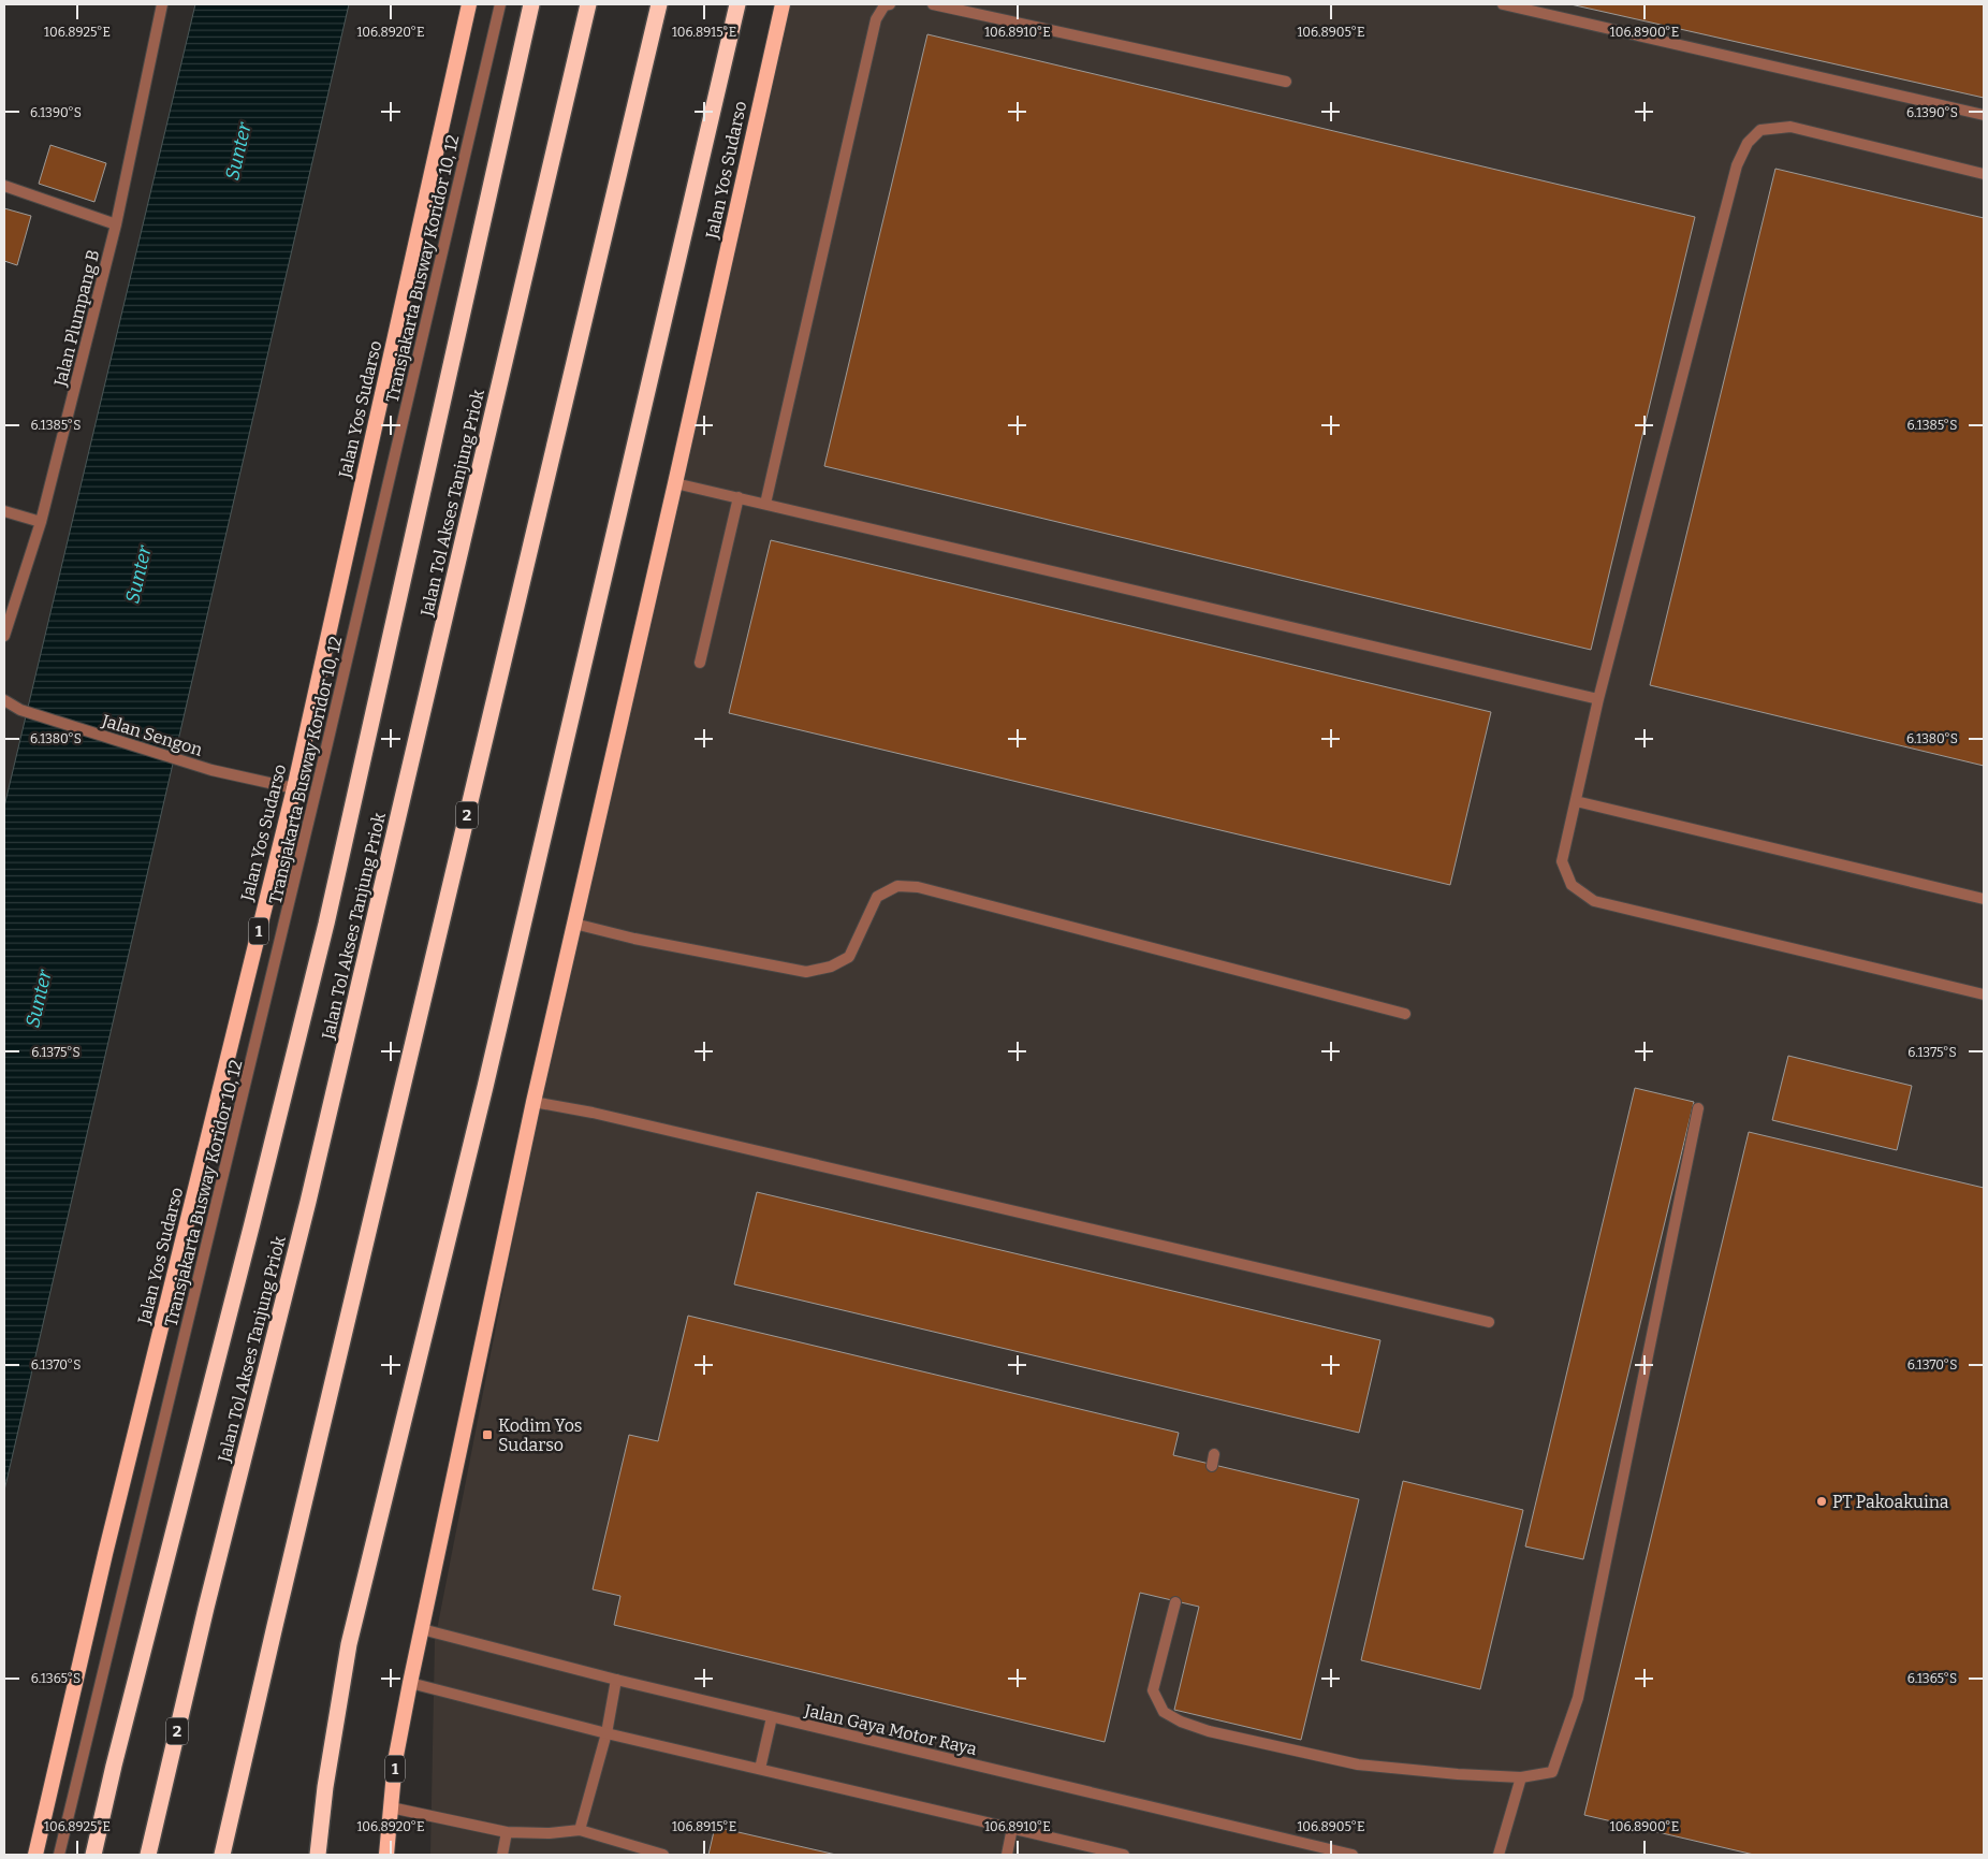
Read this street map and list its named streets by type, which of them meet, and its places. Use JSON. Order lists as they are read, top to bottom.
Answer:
{
  "streets": {
    "highway": [
      "Jalan Yos Sudarso",
      "Jalan Tol Akses Tanjung Priok",
      "2",
      "1"
    ],
    "street": [
      "Transjakarta Busway Koridor 10, 12",
      "Jalan Plumpang B",
      "Jalan Sengon",
      "Jalan Gaya Motor Raya"
    ]
  },
  "crossings": [
    ["Jalan Yos Sudarso", "Jalan Sengon"],
    ["Jalan Yos Sudarso", "Jalan Gaya Motor Raya"]
  ],
  "water": ["Sunter"],
  "places": {
    "transit": ["Kodim Yos Sudarso"],
    "other": ["PT Pakoakuina"]
  },
  "coordinates": [
    "106.8925°E",
    "106.8920°E",
    "106.8915°E",
    "106.8910°E",
    "106.8905°E",
    "106.8900°E",
    "6.1390°S",
    "6.1385°S",
    "6.1380°S",
    "6.1375°S",
    "6.1370°S",
    "6.1365°S"
  ]
}
